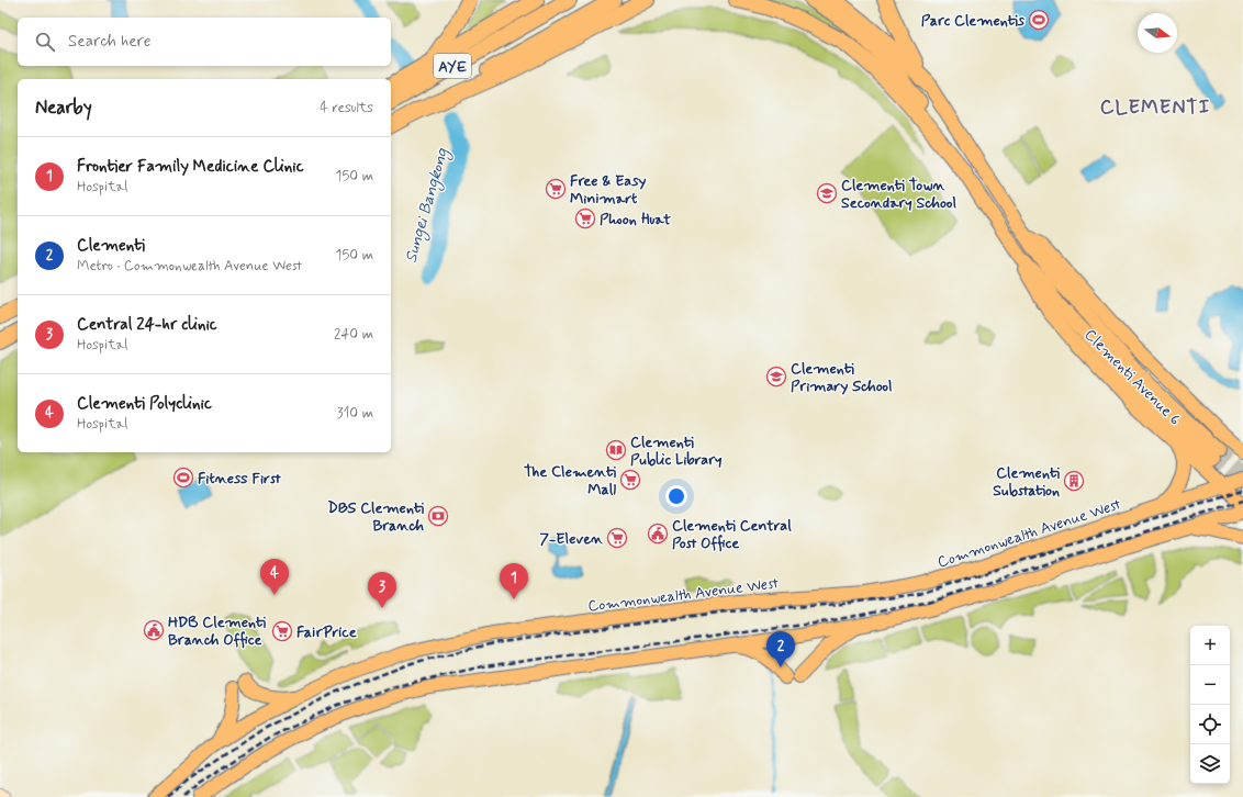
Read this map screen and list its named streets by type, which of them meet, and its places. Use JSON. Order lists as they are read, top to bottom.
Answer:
{
  "streets": {
    "highway": ["AYE"],
    "main road": ["Clementi Avenue 6", "Commonwealth Avenue West"]
  },
  "crossings": [
    ["Clementi Avenue 6", "Commonwealth Avenue West"]
  ],
  "districts": ["CLEMENTI"],
  "water": ["Sungei Bangkong"],
  "places": {
    "sports": ["Parc Clementis", "Fitness First"],
    "supermarket": [
      "Free & Easy Minimart",
      "Phoon Huat",
      "The Clementi Mall",
      "7-Eleven",
      "FairPrice"
    ],
    "school or university": ["Clementi Town Secondary School", "Clementi Primary School"],
    "library": ["Clementi Public Library"],
    "building": ["Clementi Substation"],
    "bank": ["DBS Clementi Branch"],
    "public building": ["Clementi Central Post Office", "HDB Clementi Branch Office"]
  },
  "north": "right",
  "page": {
    "search": "Search here",
    "heading": ["Nearby", "4 results"],
    "list": [
      {
        "mark": "1",
        "name": "Frontier Family Medicine Clinic",
        "note": "Hospital",
        "value": "150 m"
      },
      {
        "mark": "2",
        "name": "Clementi",
        "note": "Metro · Commonwealth Avenue West",
        "value": "150 m"
      },
      {
        "mark": "3",
        "name": "Central 24-hr clinic",
        "note": "Hospital",
        "value": "240 m"
      },
      {
        "mark": "4",
        "name": "Clementi Polyclinic",
        "note": "Hospital",
        "value": "310 m"
      }
    ],
    "pins": [
      "4",
      "1",
      "3",
      "2"
    ],
    "map_buttons": ["+", "−"]
  }
}
